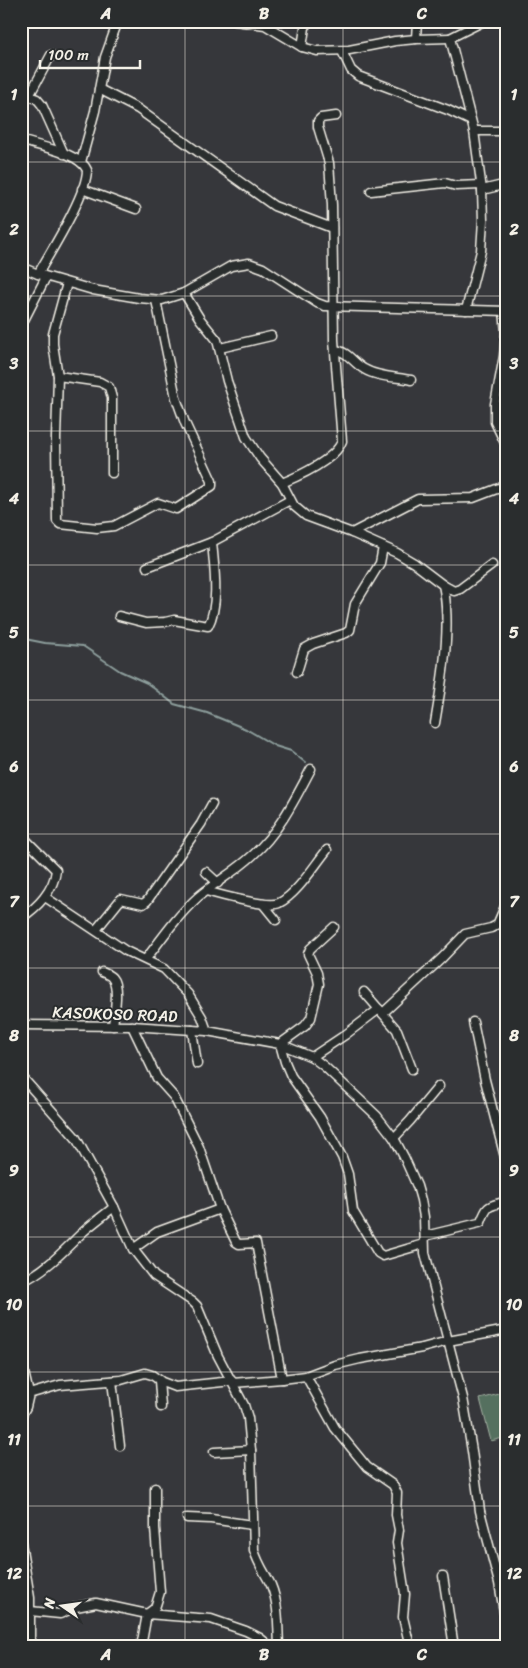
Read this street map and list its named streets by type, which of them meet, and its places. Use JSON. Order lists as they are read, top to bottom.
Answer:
{
  "streets": {
    "street": ["KASOKOSO ROAD"]
  },
  "scale_bar": "100 m",
  "north": "left",
  "grid": {
    "columns": ["A", "B", "C"],
    "rows": [
      "1",
      "2",
      "3",
      "4",
      "5",
      "6",
      "7",
      "8",
      "9",
      "10",
      "11",
      "12"
    ]
  }
}
